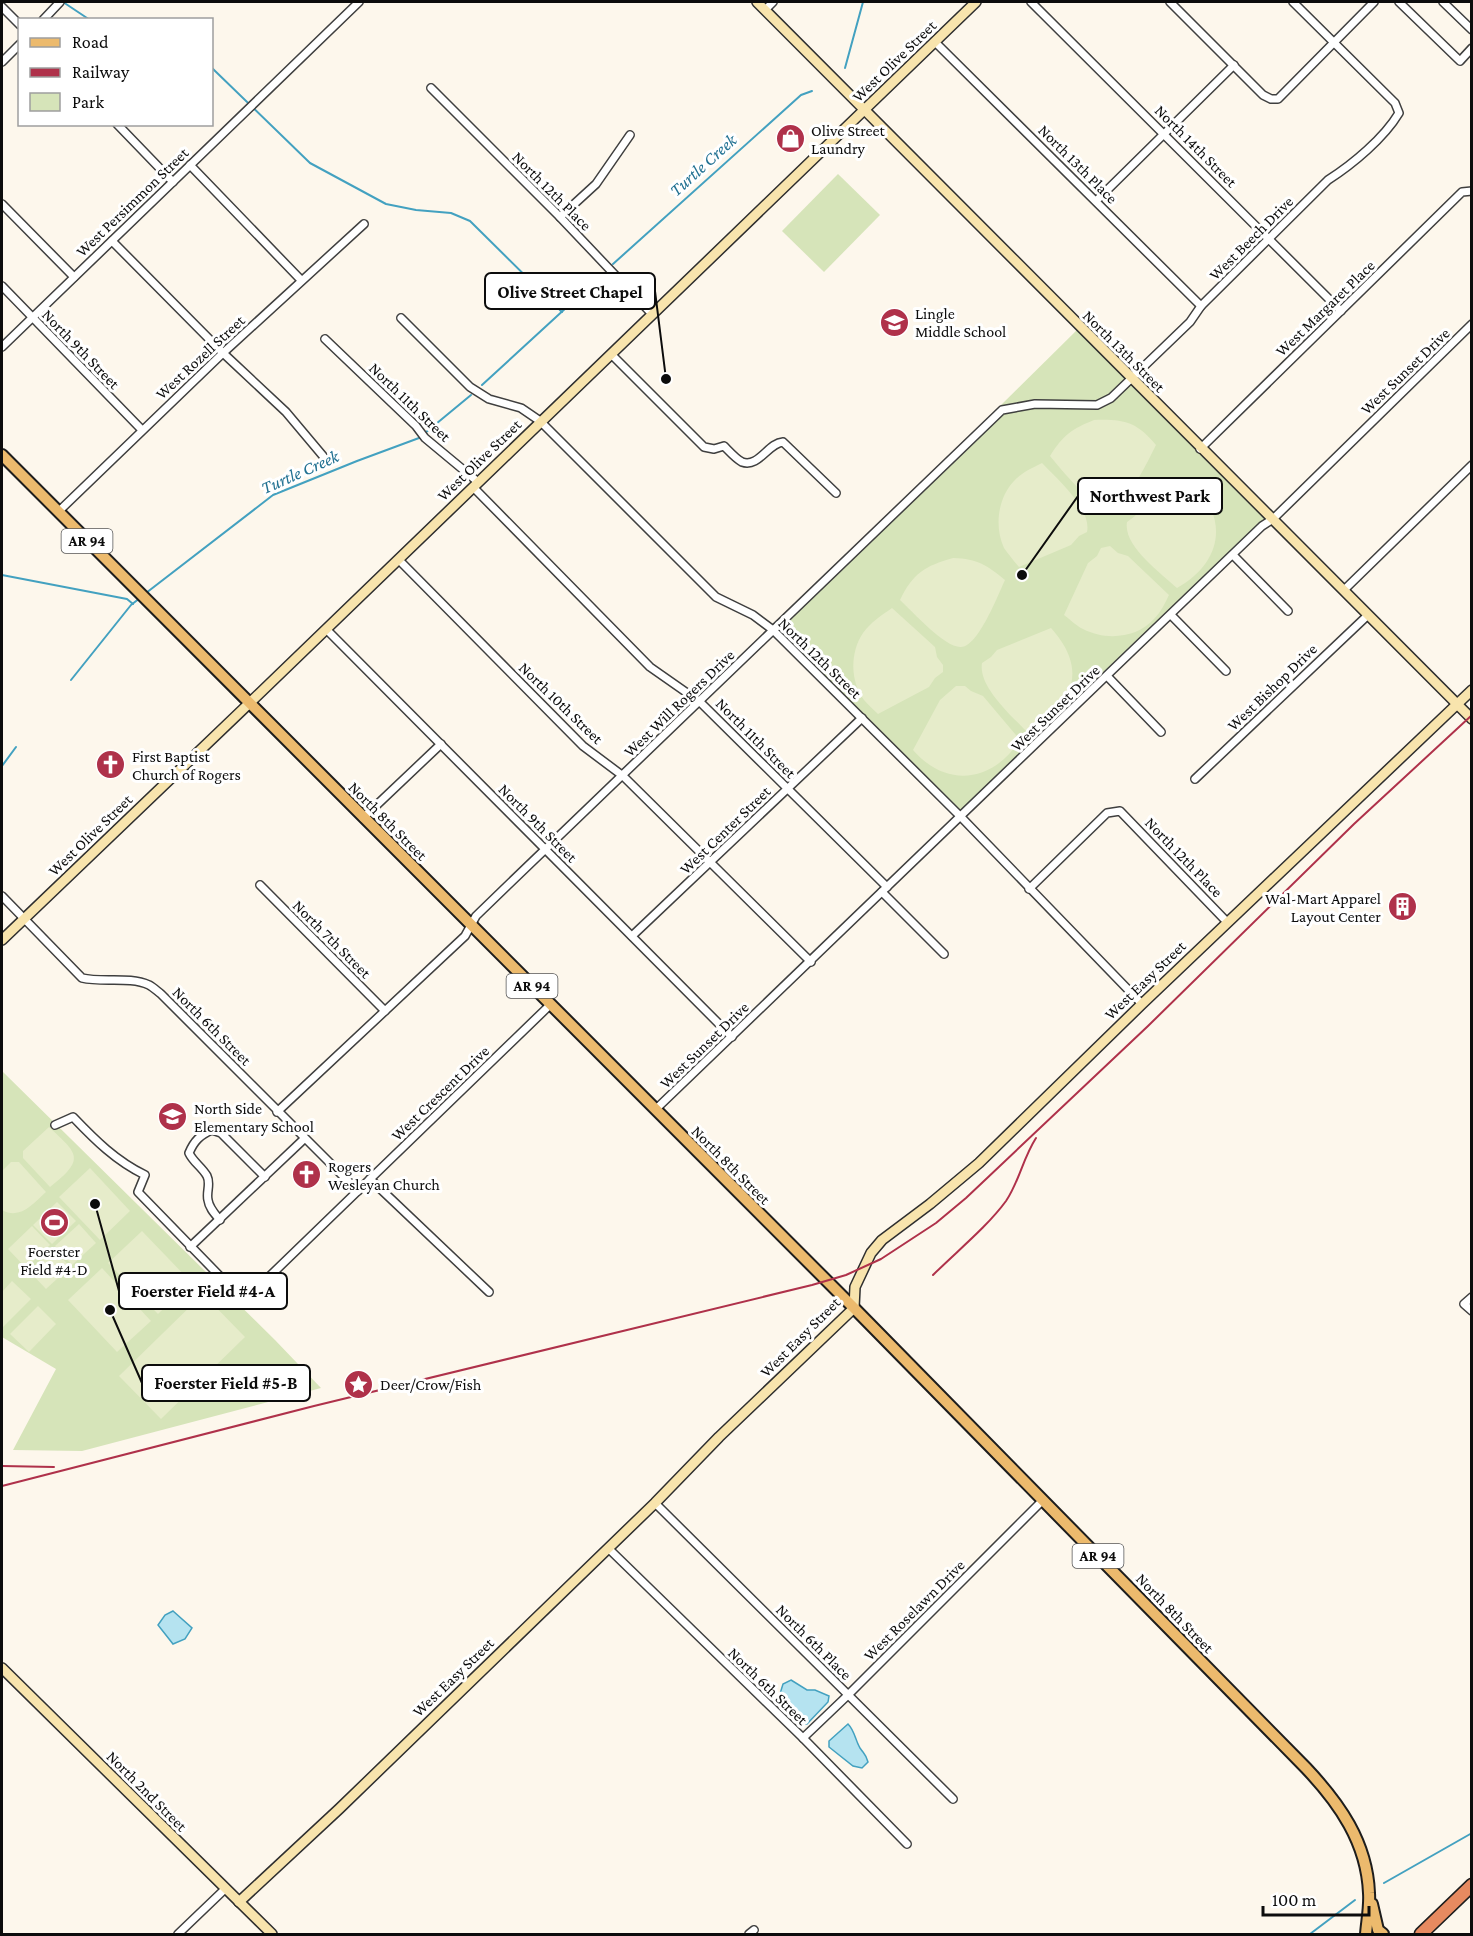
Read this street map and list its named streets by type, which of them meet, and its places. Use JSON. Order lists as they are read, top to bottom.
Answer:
{
  "streets": {
    "main road": [
      "West Olive Street",
      "North 13th Street",
      "AR 94",
      "North 8th Street",
      "West Easy Street",
      "North 2nd Street"
    ],
    "street": [
      "North 14th Street",
      "North 13th Place",
      "North 12th Place",
      "West Persimmon Street",
      "West Beech Drive",
      "West Margaret Place",
      "North 9th Street",
      "West Rozell Street",
      "West Sunset Drive",
      "North 11th Street",
      "North 12th Street",
      "West Bishop Drive",
      "North 10th Street",
      "West Will Rogers Drive",
      "West Center Street",
      "North 7th Street",
      "North 6th Street",
      "West Crescent Drive",
      "West Roselawn Drive",
      "North 6th Place"
    ]
  },
  "crossings": [
    ["West Olive Street", "North 13th Place"],
    ["West Olive Street", "North 12th Place"],
    ["West Olive Street", "North 9th Street"],
    ["West Olive Street", "North 13th Street"],
    ["West Olive Street", "North 11th Street"],
    ["West Olive Street", "North 12th Street"],
    ["West Olive Street", "North 10th Street"],
    ["West Olive Street", "North 8th Street"],
    ["West Olive Street", "North 6th Street"],
    ["North 14th Street", "West Beech Drive"],
    ["North 14th Street", "West Margaret Place"],
    ["North 13th Place", "West Beech Drive"],
    ["North 12th Place", "North 12th Street"],
    ["North 12th Place", "West Easy Street"],
    ["West Persimmon Street", "North 9th Street"],
    ["West Beech Drive", "North 13th Street"],
    ["West Beech Drive", "West Will Rogers Drive"],
    ["West Margaret Place", "North 13th Street"],
    ["North 9th Street", "West Rozell Street"],
    ["North 9th Street", "West Sunset Drive"],
    ["North 9th Street", "West Will Rogers Drive"],
    ["North 9th Street", "West Center Street"],
    ["North 13th Street", "West Sunset Drive"],
    ["North 13th Street", "West Bishop Drive"],
    ["North 13th Street", "West Will Rogers Drive"],
    ["North 13th Street", "West Easy Street"],
    ["West Rozell Street", "North 8th Street"],
    ["West Sunset Drive", "North 11th Street"],
    ["West Sunset Drive", "North 12th Street"],
    ["West Sunset Drive", "North 10th Street"],
    ["West Sunset Drive", "North 8th Street"],
    ["North 11th Street", "West Will Rogers Drive"],
    ["North 11th Street", "West Center Street"],
    ["North 12th Street", "West Will Rogers Drive"],
    ["North 12th Street", "West Center Street"],
    ["North 12th Street", "West Easy Street"],
    ["North 10th Street", "West Will Rogers Drive"],
    ["North 10th Street", "West Center Street"],
    ["West Will Rogers Drive", "North 8th Street"],
    ["West Will Rogers Drive", "North 7th Street"],
    ["West Will Rogers Drive", "North 6th Street"],
    ["North 8th Street", "West Easy Street"],
    ["North 8th Street", "West Crescent Drive"],
    ["North 8th Street", "West Roselawn Drive"],
    ["West Easy Street", "North 6th Street"],
    ["West Easy Street", "North 6th Place"],
    ["West Easy Street", "North 2nd Street"],
    ["North 6th Street", "West Crescent Drive"],
    ["North 6th Street", "West Roselawn Drive"],
    ["West Roselawn Drive", "North 6th Place"]
  ],
  "water": ["Turtle Creek"],
  "places": {
    "shop": ["Olive Street Laundry"],
    "school or university": ["Lingle Middle School", "North Side Elementary School"],
    "other": [
      "Olive Street Chapel",
      "Northwest Park",
      "Foerster Field #4-A",
      "Foerster Field #5-B"
    ],
    "church": ["First Baptist Church of Rogers", "Rogers Wesleyan Church"],
    "building": ["Wal-Mart Apparel Layout Center"],
    "sports": ["Foerster Field #4-D"],
    "place": ["Deer/Crow/Fish"]
  },
  "legend": ["Road", "Railway", "Park"],
  "scale_bar": "100 m"
}
